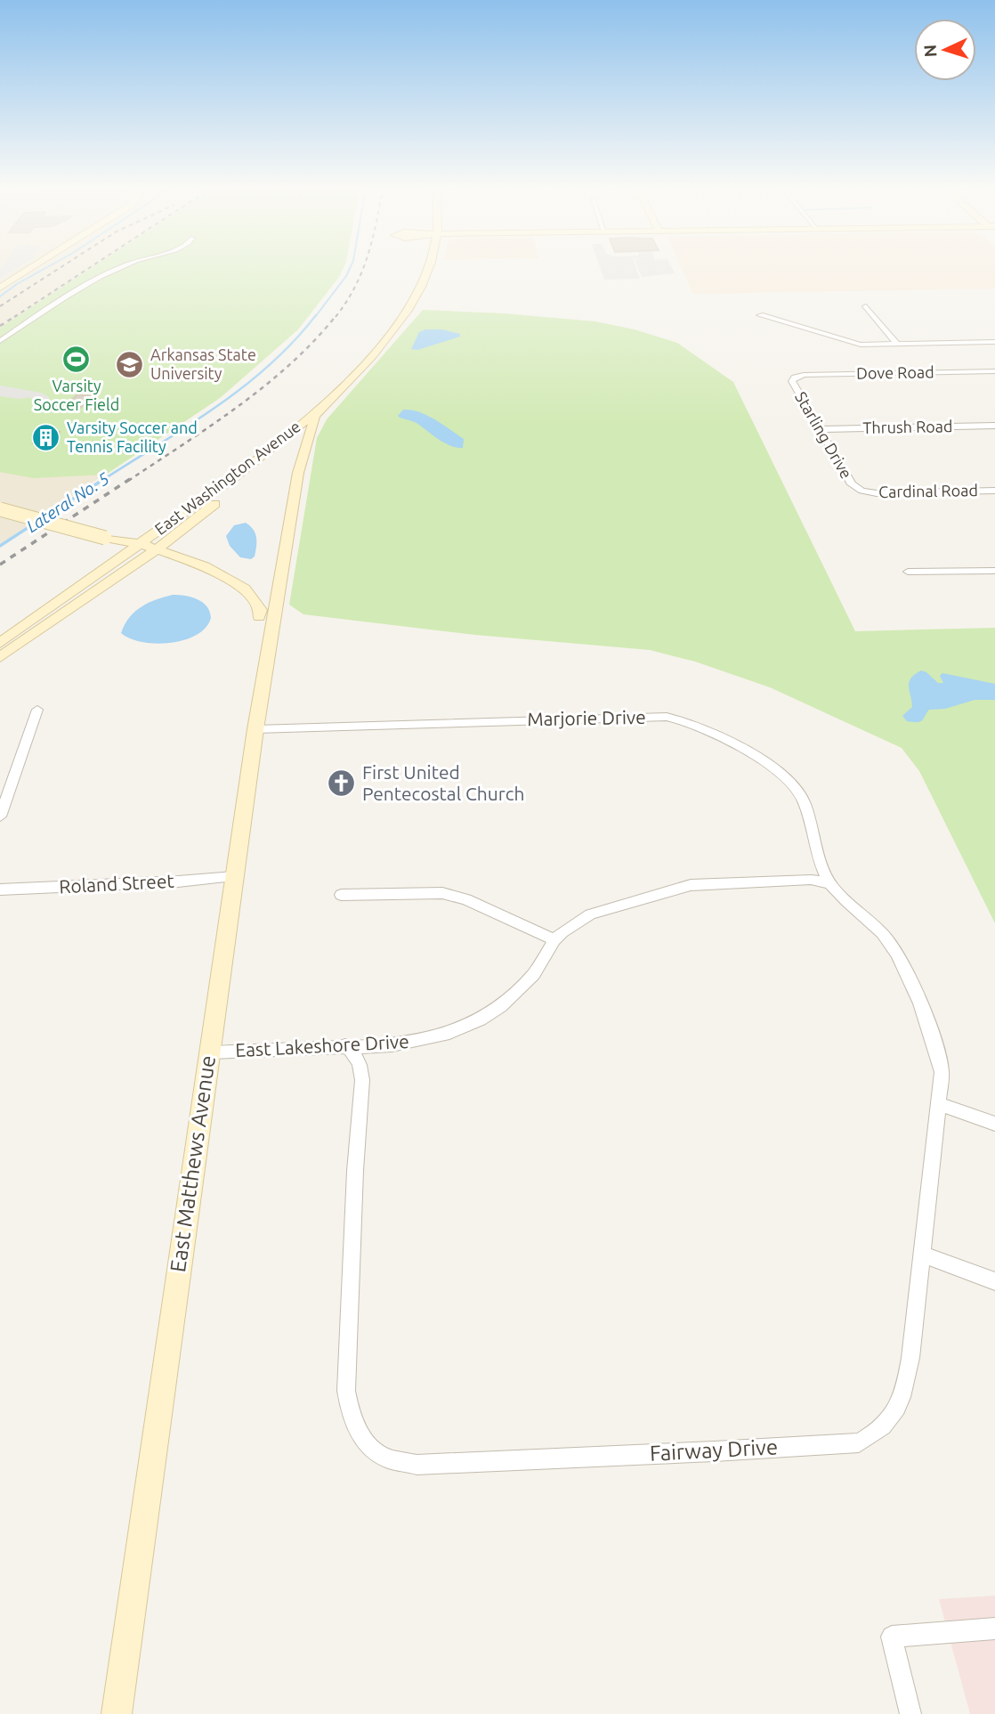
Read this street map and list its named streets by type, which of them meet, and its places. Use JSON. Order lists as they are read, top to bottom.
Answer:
{
  "streets": {
    "street": [
      "Dove Road",
      "Thrush Road",
      "Starling Drive",
      "East Washington Avenue",
      "Cardinal Road",
      "Marjorie Drive",
      "Roland Street",
      "East Lakeshore Drive",
      "East Matthews Avenue",
      "Fairway Drive"
    ]
  },
  "crossings": [
    ["Dove Road", "Starling Drive"],
    ["Thrush Road", "Starling Drive"],
    ["Starling Drive", "Cardinal Road"],
    ["East Washington Avenue", "East Matthews Avenue"],
    ["Marjorie Drive", "East Lakeshore Drive"],
    ["Marjorie Drive", "East Matthews Avenue"],
    ["Marjorie Drive", "Fairway Drive"],
    ["Roland Street", "East Matthews Avenue"],
    ["East Lakeshore Drive", "East Matthews Avenue"],
    ["East Lakeshore Drive", "Fairway Drive"]
  ],
  "water": ["Lateral No. 5"],
  "places": {
    "sports": ["Varsity Soccer Field"],
    "school or university": ["Arkansas State University"],
    "building": ["Varsity Soccer and Tennis Facility"],
    "church": ["First United Pentecostal Church"]
  },
  "north": "left"
}
